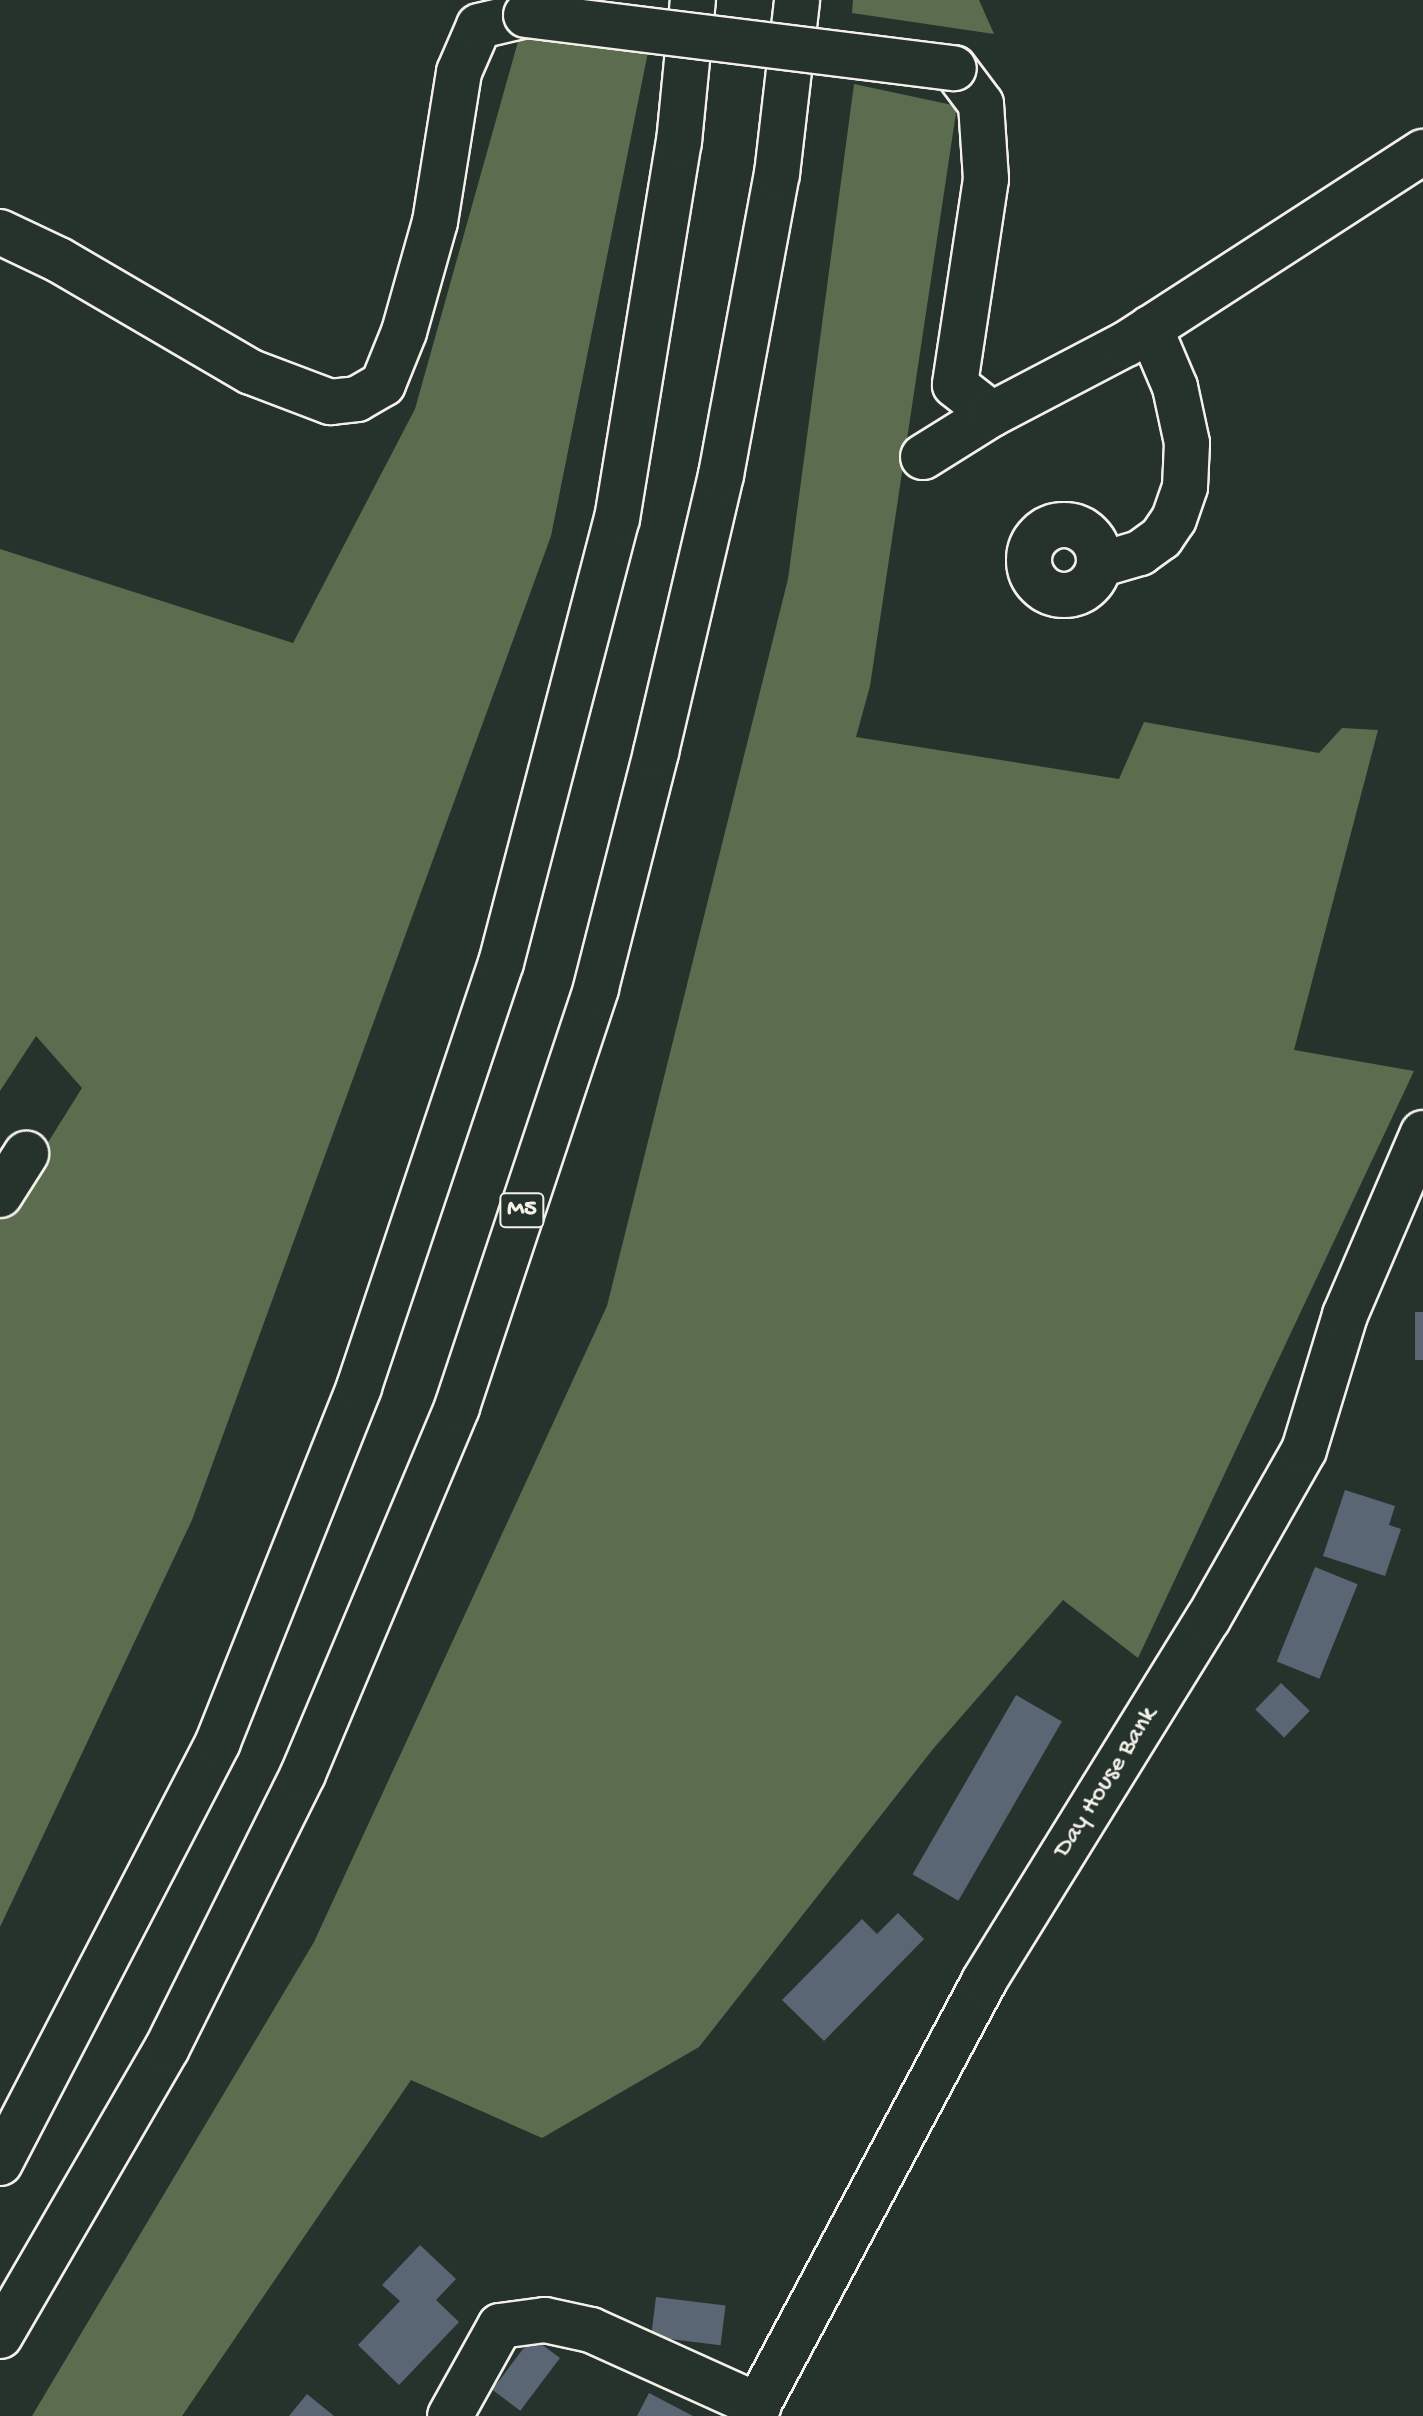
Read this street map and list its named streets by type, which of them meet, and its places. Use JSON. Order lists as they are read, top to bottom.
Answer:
{
  "streets": {
    "main road": ["M5", "Day House Bank"]
  }
}
